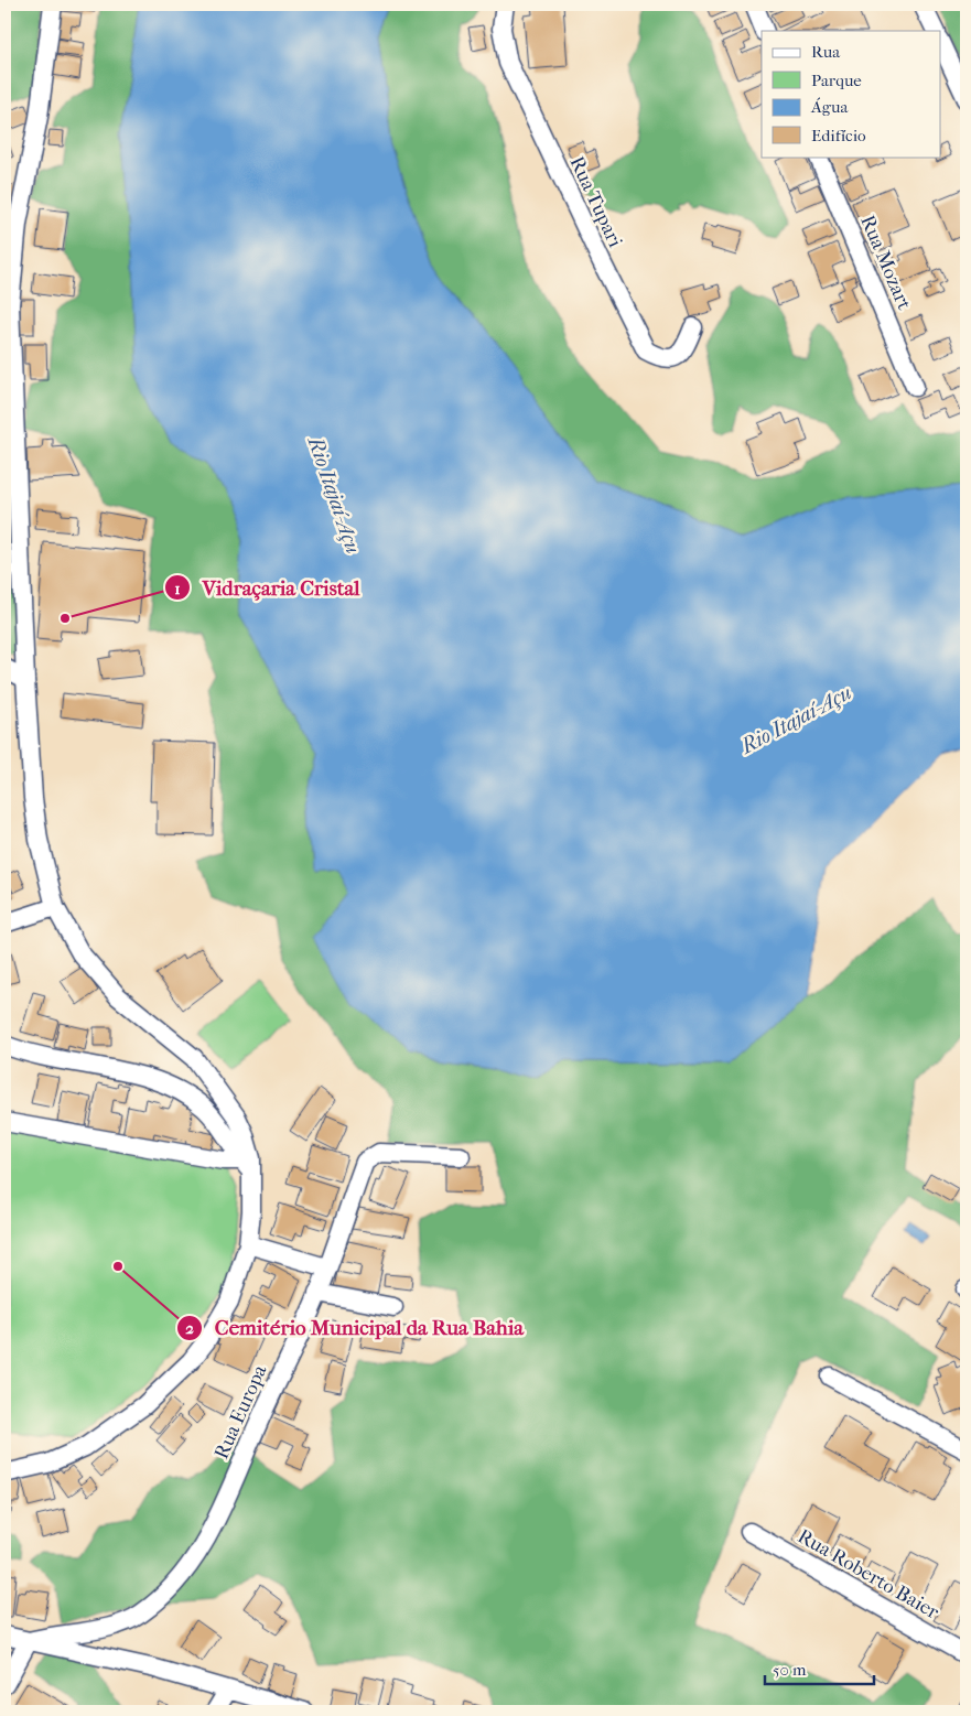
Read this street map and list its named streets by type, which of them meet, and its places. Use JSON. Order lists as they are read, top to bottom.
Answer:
{
  "streets": {
    "street": [
      "Rua Tupari",
      "Rua Mozart",
      "Rua Europa",
      "Rua Roberto Baier"
    ]
  },
  "water": ["Rio Itajaí-Açu"],
  "places": ["Vidraçaria Cristal", "Cemitério Municipal da Rua Bahia"],
  "legend": [
    "Rua",
    "Parque",
    "Água",
    "Edifício"
  ],
  "scale_bar": "50 m"
}
